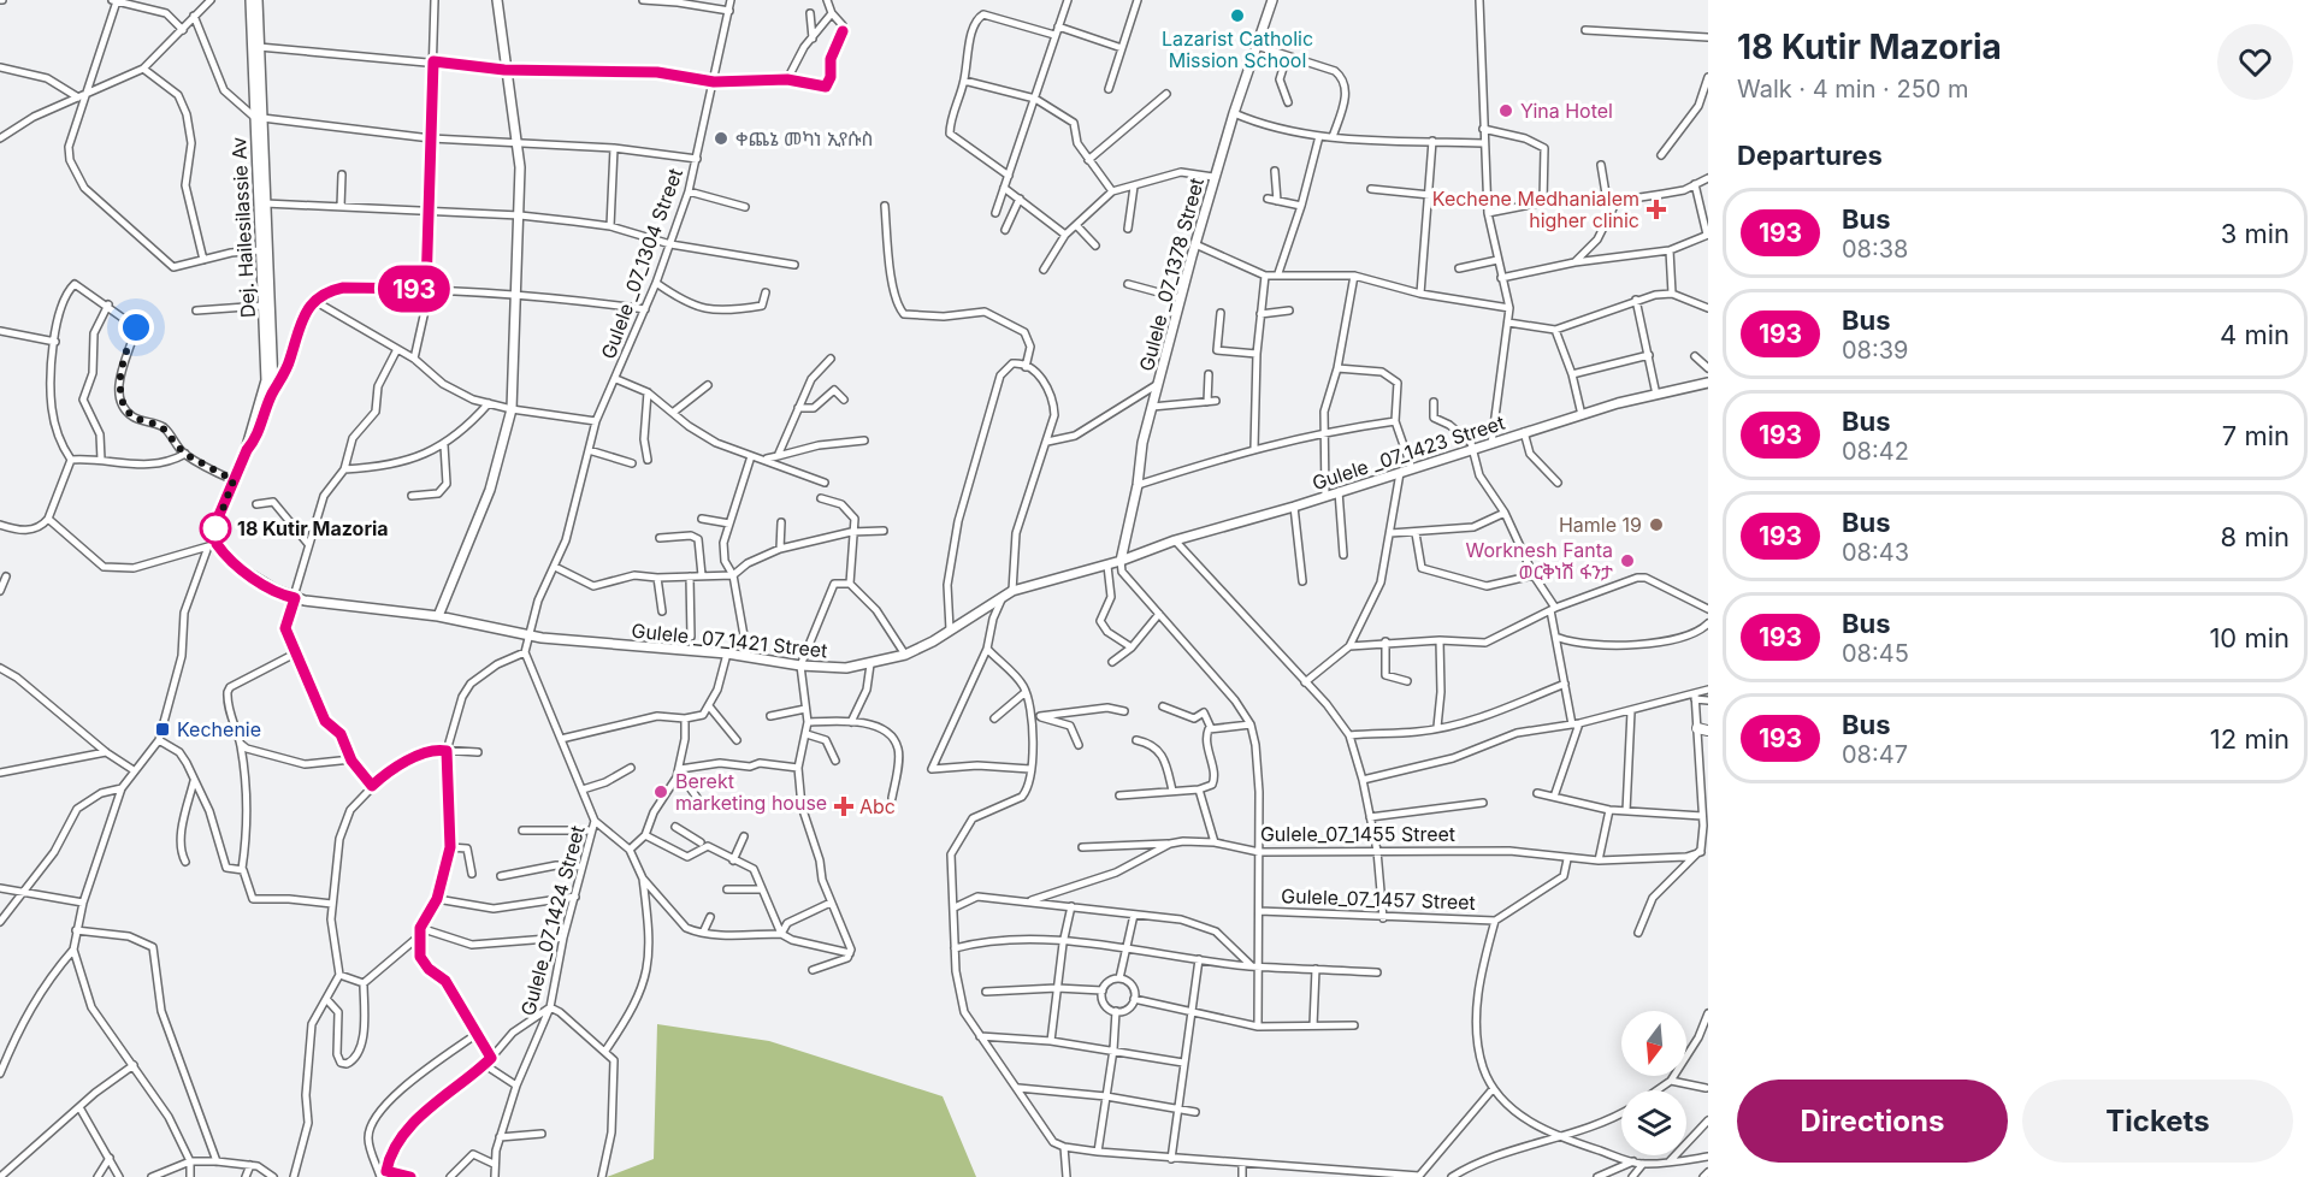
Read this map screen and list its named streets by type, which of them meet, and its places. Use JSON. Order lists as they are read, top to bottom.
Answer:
{
  "streets": {
    "main road": [
      "Dej. Hailesilassie Av",
      "Gulele _07_1378 Street",
      "Gulele _07_1423 Street",
      "Gulele _07_1421 Street"
    ],
    "street": [
      "Gulele _07_1304 Street",
      "Gulele_07_1455 Street",
      "Gulele_07_1457 Street",
      "Gulele_07_1424 Street"
    ]
  },
  "crossings": [
    ["Gulele _07_1304 Street", "Gulele _07_1421 Street"],
    ["Gulele _07_1378 Street", "Gulele _07_1423 Street"],
    ["Gulele _07_1378 Street", "Gulele _07_1421 Street"],
    ["Gulele _07_1423 Street", "Gulele _07_1421 Street"]
  ],
  "places": {
    "other": [
      "Lazarist Catholic Mission School",
      "Yina Hotel",
      "ቀጨኔ መካነ ኢየሱስ",
      "Hamle 19",
      "18 Kutir Mazoria",
      "Worknesh Fanta ወርቅነሽ ፋንታ",
      "Berekt marketing house"
    ],
    "health": ["Kechene Medhanialem higher clinic", "Abc"],
    "transit": ["Kechenie"]
  },
  "lines": ["bus line 193"],
  "north": "bottom",
  "page": {
    "on_map": "193",
    "heading": [
      ["18 Kutir Mazoria", "Walk · 4 min · 250 m"],
      "Departures"
    ],
    "list": [
      {
        "mark": "193",
        "name": "Bus",
        "note": "08:38",
        "value": "3 min"
      },
      {
        "mark": "193",
        "name": "Bus",
        "note": "08:39",
        "value": "4 min"
      },
      {
        "mark": "193",
        "name": "Bus",
        "note": "08:42",
        "value": "7 min"
      },
      {
        "mark": "193",
        "name": "Bus",
        "note": "08:43",
        "value": "8 min"
      },
      {
        "mark": "193",
        "name": "Bus",
        "note": "08:45",
        "value": "10 min"
      },
      {
        "mark": "193",
        "name": "Bus",
        "note": "08:47",
        "value": "12 min"
      }
    ],
    "buttons": ["Directions", "Tickets"]
  }
}
